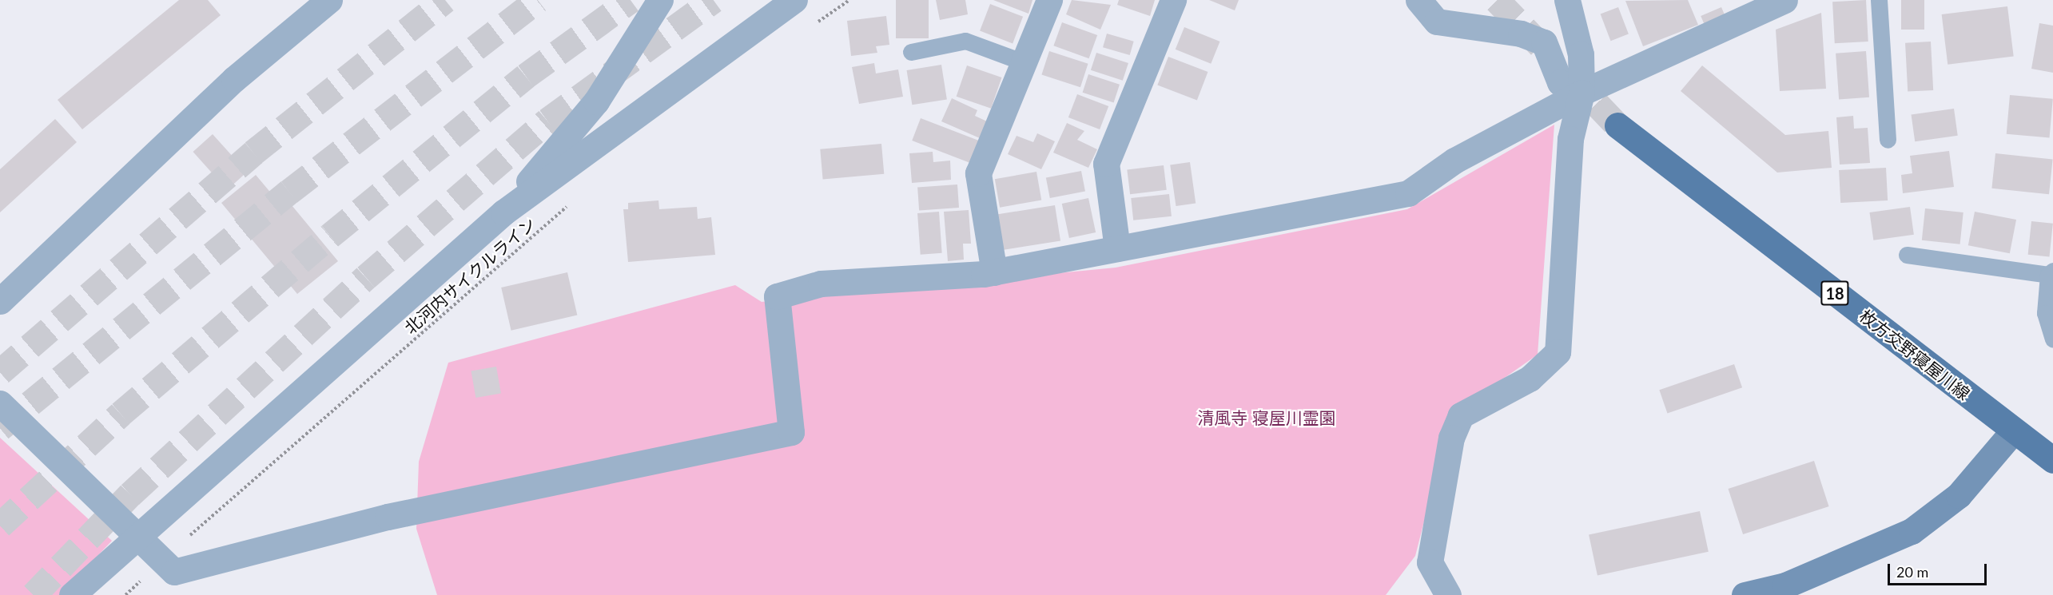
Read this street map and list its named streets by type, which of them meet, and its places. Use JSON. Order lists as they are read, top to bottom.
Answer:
{
  "streets": {
    "main road": ["18", "枚方交野寝屋川線"],
    "path": ["北河内サイクルライン"]
  },
  "parks": ["清風寺 寝屋川霊園"],
  "scale_bar": "20 m"
}
